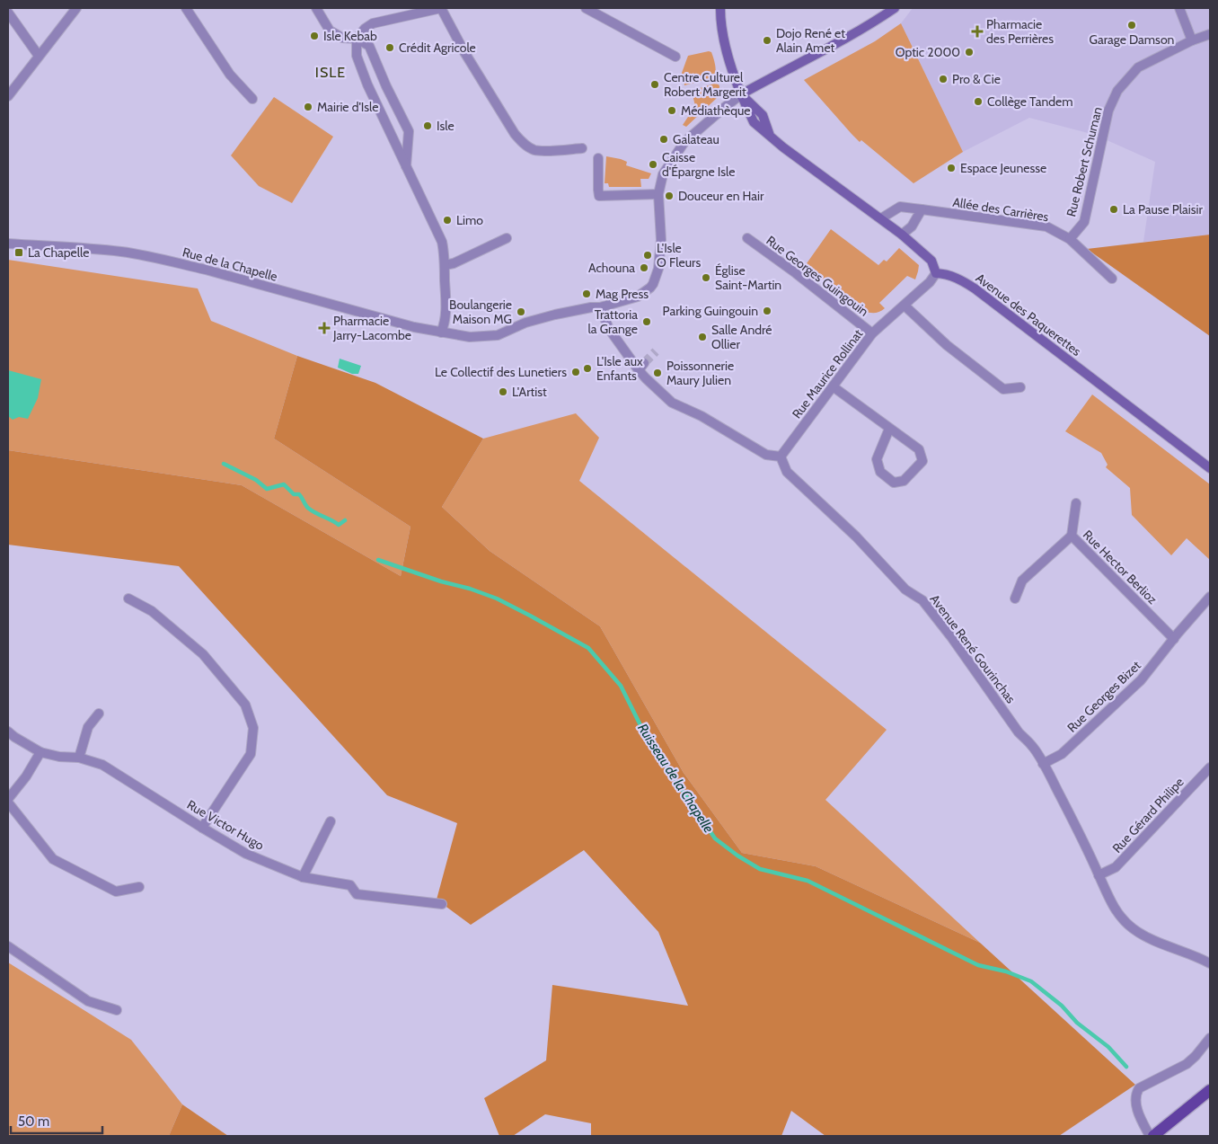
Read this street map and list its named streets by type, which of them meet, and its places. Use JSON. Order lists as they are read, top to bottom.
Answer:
{
  "streets": {
    "main road": ["Avenue des Paquerettes"],
    "street": [
      "Rue Robert Schuman",
      "Allée des Carrières",
      "Rue de la Chapelle",
      "Rue Georges Guingouin",
      "Rue Maurice Rollinat",
      "Rue Hector Berlioz",
      "Avenue René Gourinchas",
      "Rue Georges Bizet",
      "Rue Gérard Philipe",
      "Rue Victor Hugo"
    ]
  },
  "crossings": [
    ["Rue Robert Schuman", "Allée des Carrières"],
    ["Rue Georges Guingouin", "Rue Maurice Rollinat"],
    ["Avenue des Paquerettes", "Rue Maurice Rollinat"],
    ["Rue Maurice Rollinat", "Avenue René Gourinchas"],
    ["Rue Hector Berlioz", "Rue Georges Bizet"],
    ["Avenue René Gourinchas", "Rue Georges Bizet"],
    ["Avenue René Gourinchas", "Rue Gérard Philipe"]
  ],
  "districts": ["ISLE"],
  "water": ["Ruisseau de la Chapelle"],
  "places": {
    "other": [
      "Garage Damson",
      "Isle Kebab",
      "Dojo René et Alain Amet",
      "Crédit Agricole",
      "Optic 2000",
      "Pro & Cie",
      "Centre Culturel Robert Margerit",
      "Collège Tandem",
      "Mairie d'Isle",
      "Médiathèque",
      "Isle",
      "Galateau",
      "Caisse d'Épargne Isle",
      "Espace Jeunesse",
      "Douceur en Hair",
      "La Pause Plaisir",
      "Limo",
      "L'Isle O Fleurs",
      "Achouna",
      "Église Saint-Martin",
      "Mag Press",
      "Parking Guingouin",
      "Boulangerie Maison MG",
      "Trattoria la Grange",
      "Salle André Ollier",
      "L'Isle aux Enfants",
      "Le Collectif des Lunetiers",
      "Poissonnerie Maury Julien",
      "L'Artist"
    ],
    "health": ["Pharmacie des Perrières", "Pharmacie Jarry-Lacombe"],
    "transit": ["La Chapelle"]
  },
  "scale_bar": "50 m"
}
